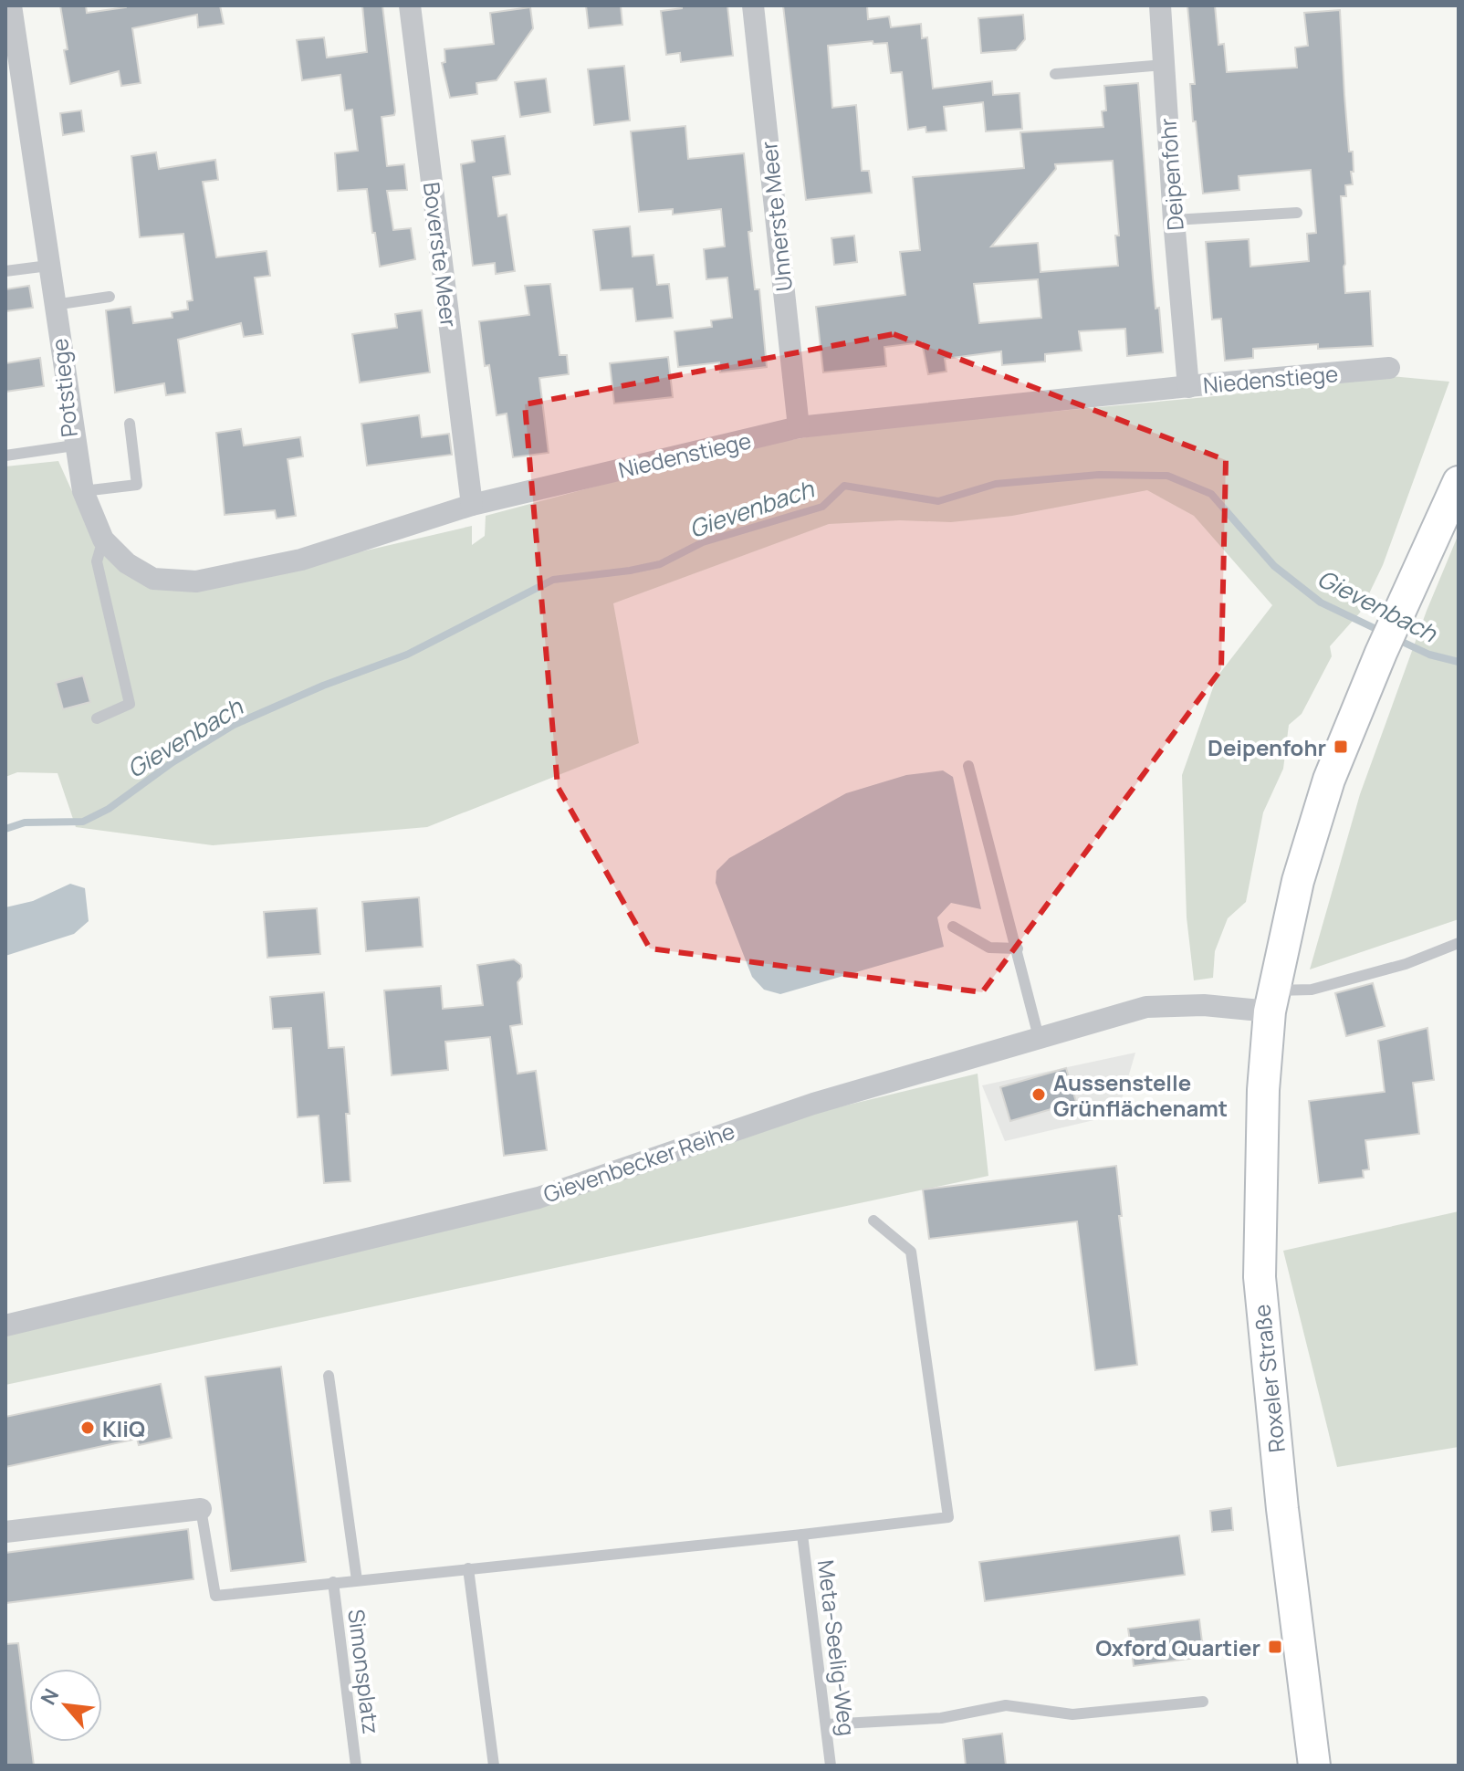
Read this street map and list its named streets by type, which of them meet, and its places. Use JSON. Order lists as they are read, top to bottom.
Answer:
{
  "streets": {
    "main road": ["Roxeler Straße"],
    "street": [
      "Deipenfohr",
      "Unnerste Meer",
      "Boverste Meer",
      "Niedenstiege",
      "Potstiege",
      "Gievenbecker Reihe"
    ],
    "lane": ["Meta-Seelig-Weg", "Simonsplatz"]
  },
  "crossings": [
    ["Deipenfohr", "Niedenstiege"],
    ["Unnerste Meer", "Niedenstiege"],
    ["Boverste Meer", "Niedenstiege"],
    ["Niedenstiege", "Potstiege"],
    ["Gievenbecker Reihe", "Roxeler Straße"]
  ],
  "water": ["Gievenbach"],
  "places": {
    "transit": ["Deipenfohr", "Oxford Quartier"],
    "other": ["Aussenstelle Grünflächenamt", "KliQ"]
  },
  "north": "top left"
}
